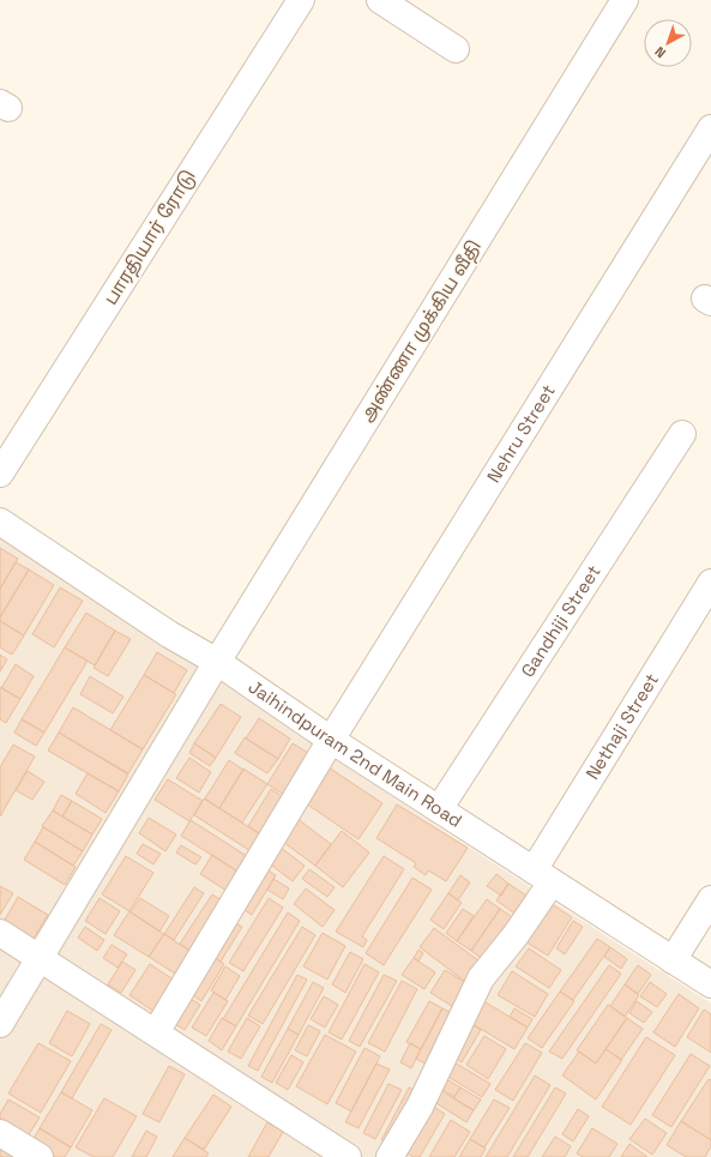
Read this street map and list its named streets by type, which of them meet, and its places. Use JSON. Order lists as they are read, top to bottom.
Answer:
{
  "streets": {
    "street": [
      "பாரதியார் ரோடு",
      "அண்ணா முக்கிய வீதி",
      "Nehru Street",
      "Gandhiji Street",
      "Nethaji Street",
      "Jaihindpuram 2nd Main Road"
    ]
  },
  "crossings": [
    ["அண்ணா முக்கிய வீதி", "Jaihindpuram 2nd Main Road"],
    ["Nehru Street", "Jaihindpuram 2nd Main Road"],
    ["Gandhiji Street", "Jaihindpuram 2nd Main Road"],
    ["Nethaji Street", "Jaihindpuram 2nd Main Road"]
  ],
  "north": "bottom left"
}
